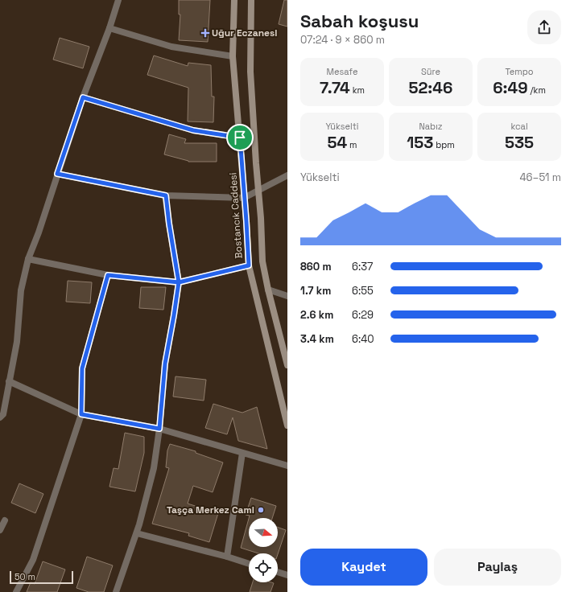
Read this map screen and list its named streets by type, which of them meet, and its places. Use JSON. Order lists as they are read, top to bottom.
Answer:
{
  "streets": {
    "main road": ["Bostancık Caddesi"]
  },
  "places": {
    "health": ["Uğur Eczanesi"],
    "other": ["Taşça Merkez Cami"]
  },
  "scale_bar": "50 m",
  "north": "right",
  "page": {
    "heading": ["Sabah koşusu", "07:24 · 9 × 860 m"],
    "stats": [
      ["Mesafe", "7.74 km"],
      ["Süre", "52:46"],
      ["Tempo", "6:49 /km"],
      ["Yükselti", "54 m"],
      ["Nabız", "153 bpm"],
      ["kcal", "535"]
    ],
    "chart": ["Yükselti", "46–51 m"],
    "list": [
      {
        "name": "860 m",
        "note": "6:37"
      },
      {
        "name": "1.7 km",
        "note": "6:55"
      },
      {
        "name": "2.6 km",
        "note": "6:29"
      },
      {
        "name": "3.4 km",
        "note": "6:40"
      }
    ],
    "buttons": ["Kaydet", "Paylaş"],
    "scale": "50 m"
  }
}
